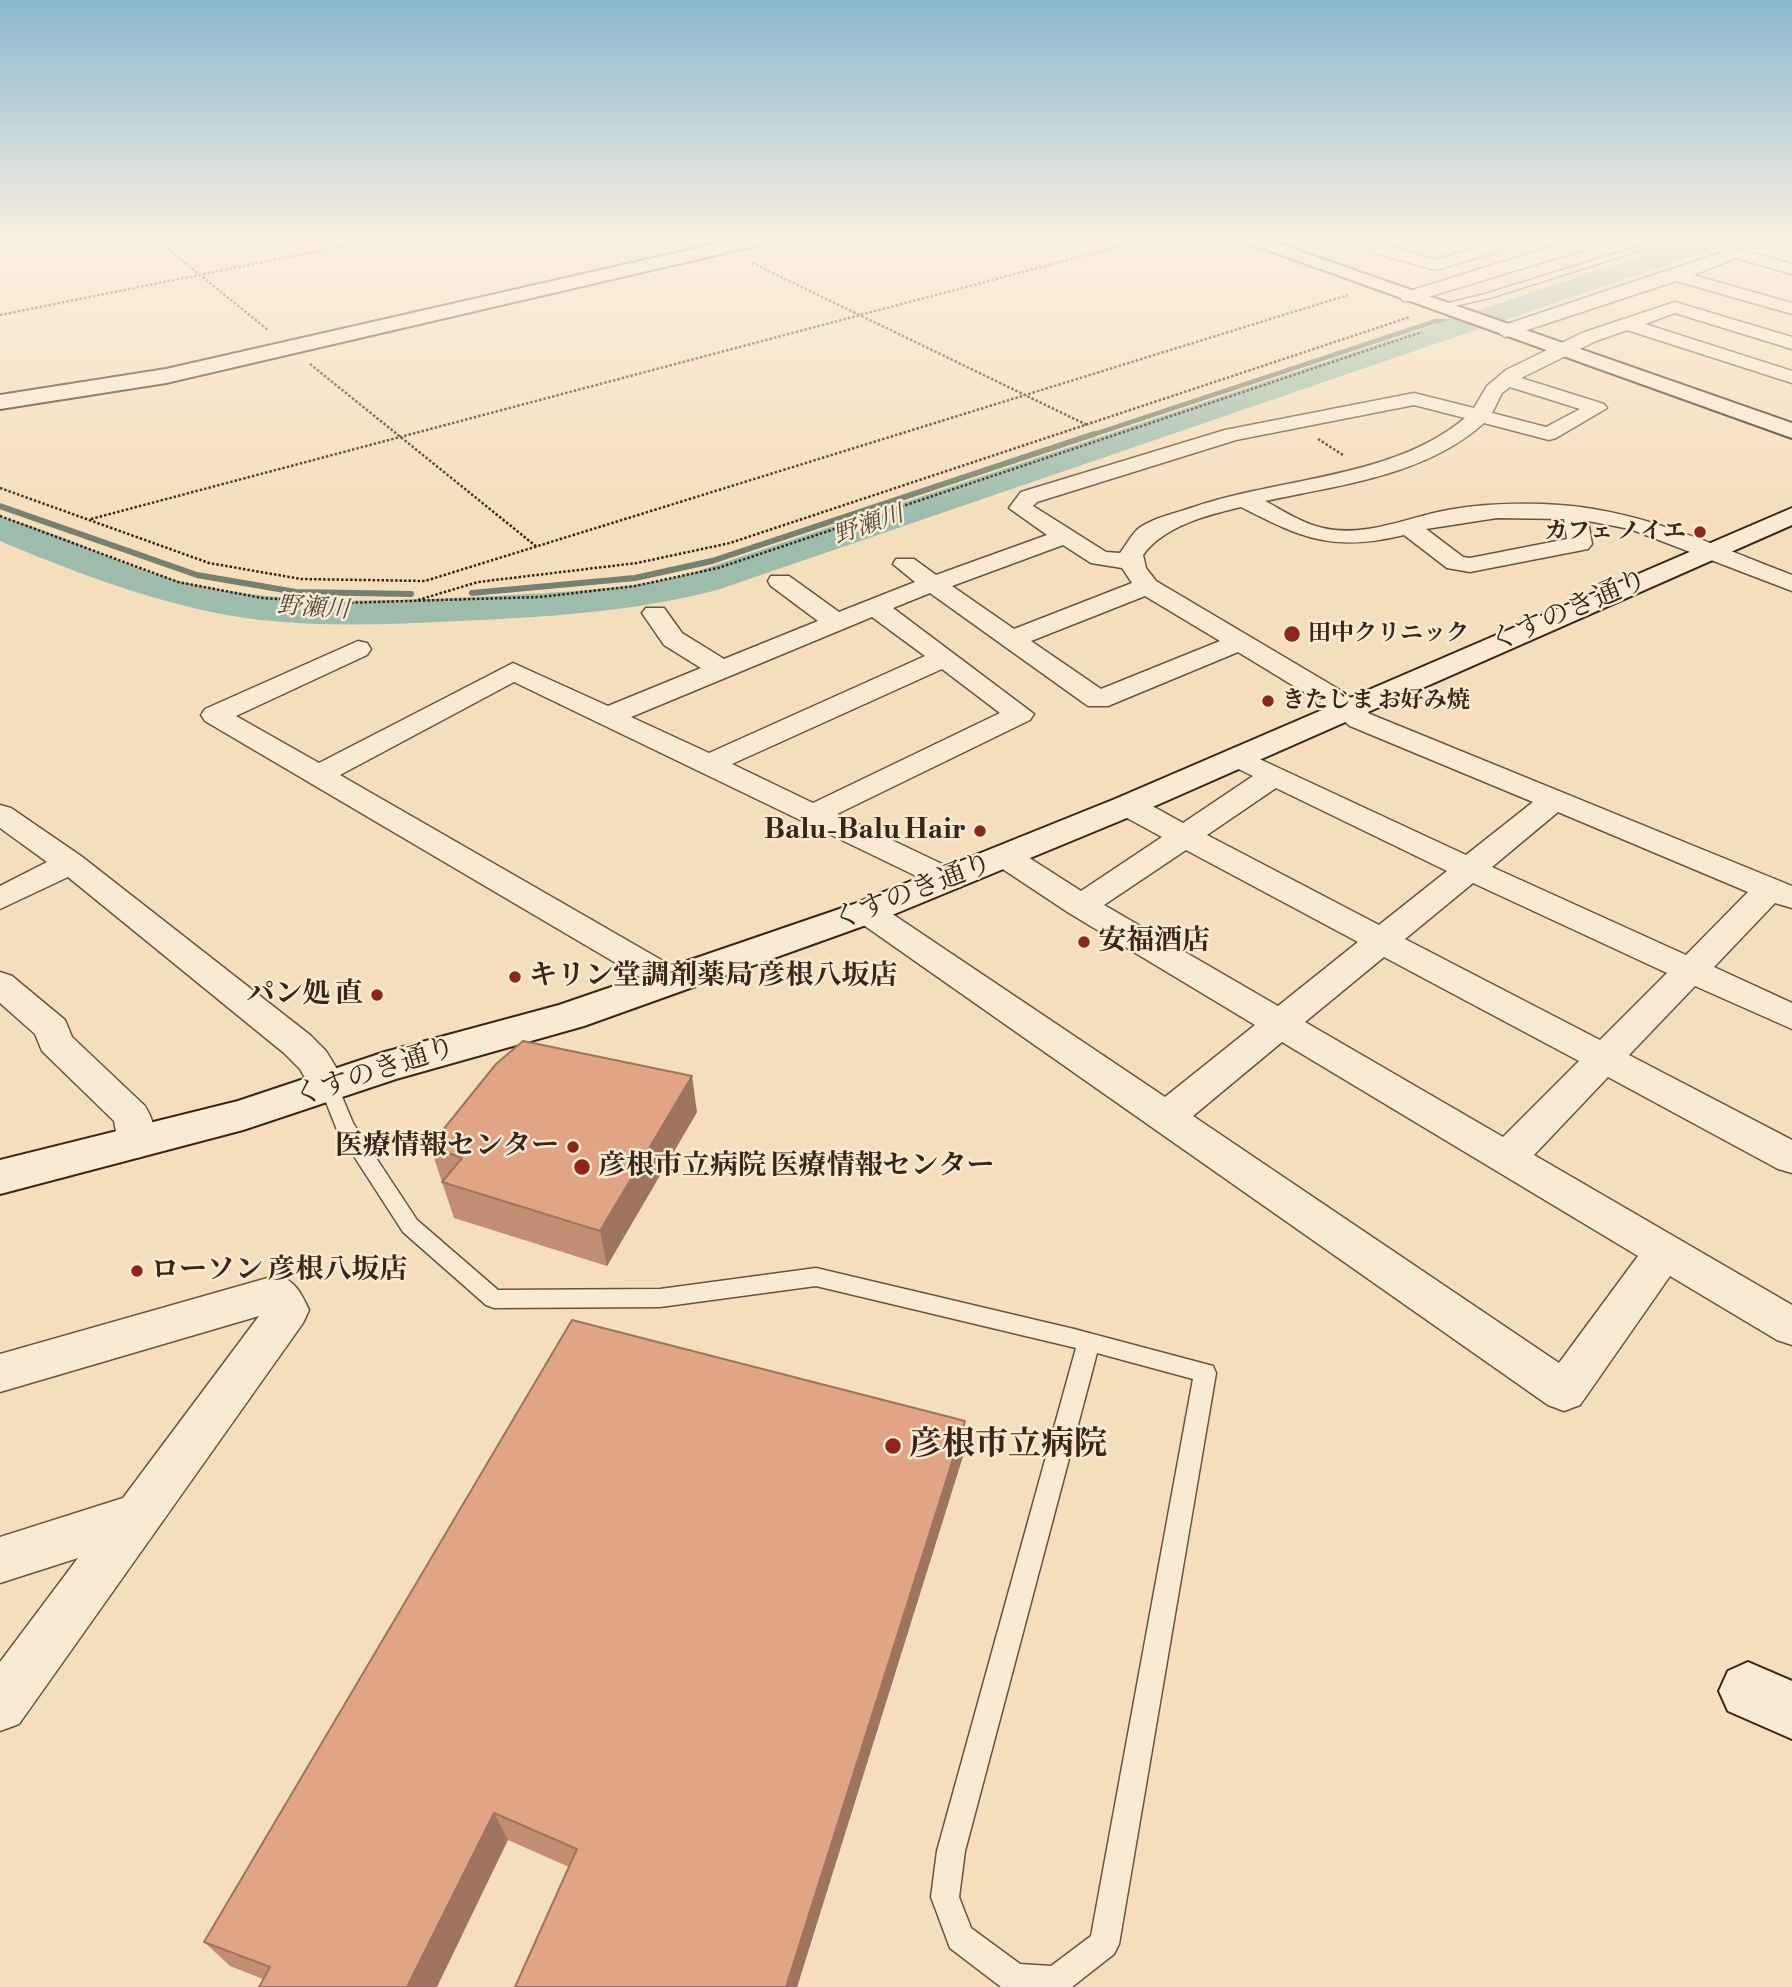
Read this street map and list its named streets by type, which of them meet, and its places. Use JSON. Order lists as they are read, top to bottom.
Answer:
{
  "streets": {
    "street": ["くすのき通り"]
  },
  "water": ["野瀬川"],
  "places": [
    "カフェ ノイエ",
    "田中クリニック",
    "きたじま お好み焼",
    "Balu-Balu Hair",
    "安福酒店",
    "キリン堂調剤薬局 彦根八坂店",
    "パン処 直",
    "医療情報センター",
    "彦根市立病院 医療情報センター",
    "ローソン 彦根八坂店",
    "彦根市立病院"
  ]
}
